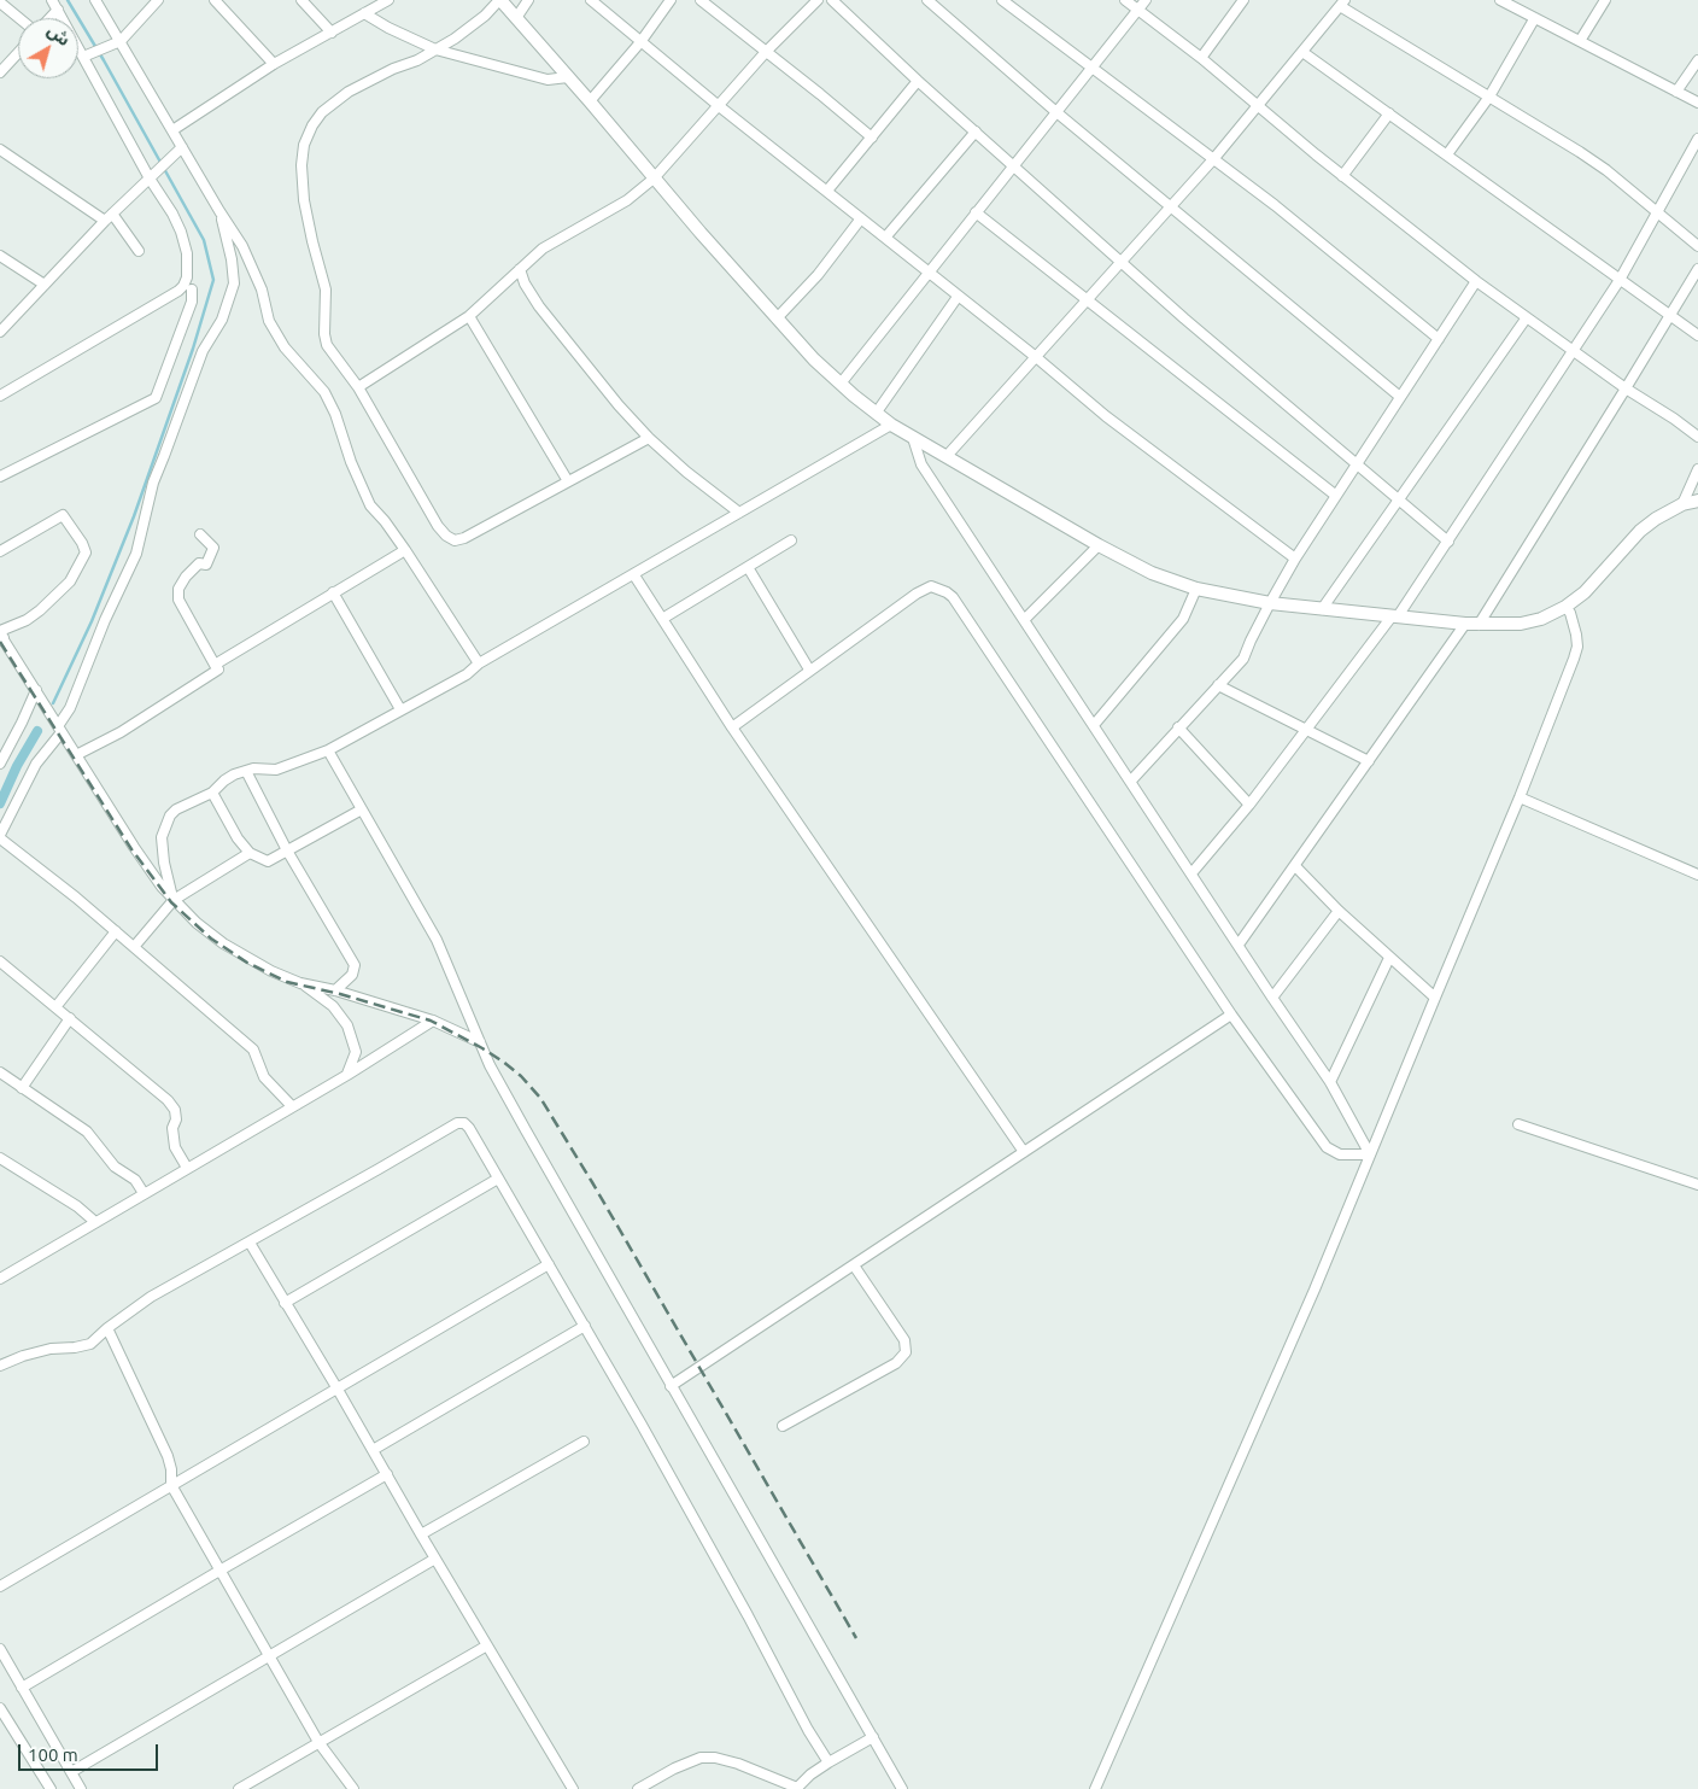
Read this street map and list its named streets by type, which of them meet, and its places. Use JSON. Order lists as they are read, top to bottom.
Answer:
{
  "scale_bar": "100 m",
  "north": "top right"
}
